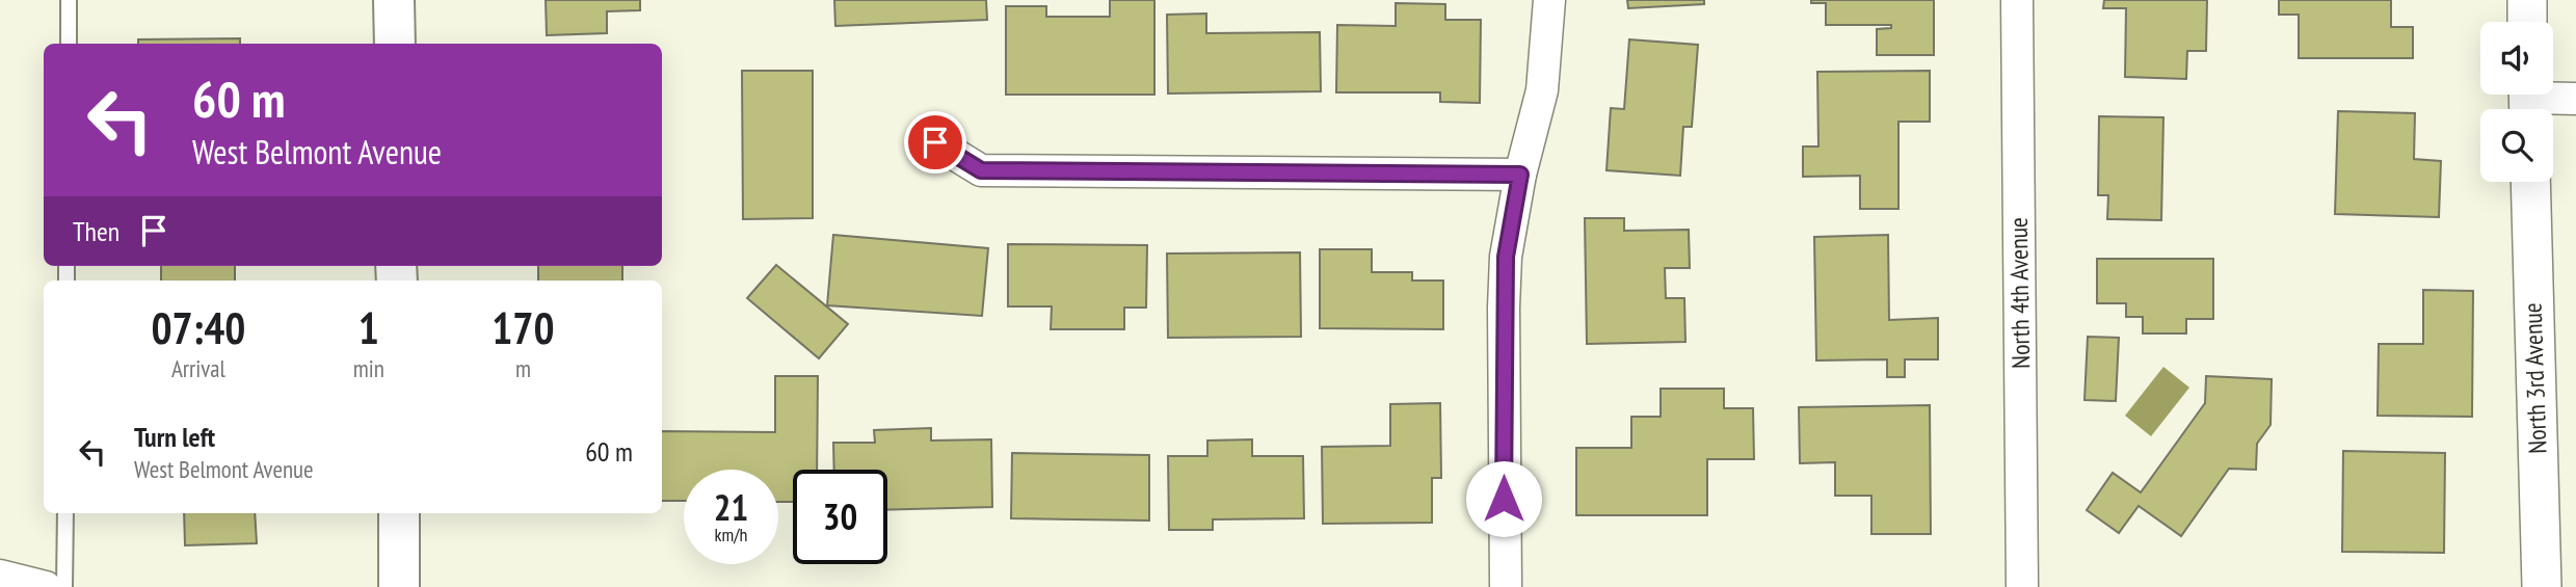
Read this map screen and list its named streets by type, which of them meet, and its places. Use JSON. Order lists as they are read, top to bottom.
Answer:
{
  "streets": {
    "street": ["North 4th Avenue", "North 3rd Avenue"]
  },
  "page": {
    "turn": ["60 m", "West Belmont Avenue"],
    "then": "Then",
    "eta": [
      "07:40",
      "Arrival",
      "1",
      "min",
      "170",
      "m"
    ],
    "list": [
      {
        "name": "Turn left",
        "note": "West Belmont Avenue",
        "value": "60 m"
      }
    ],
    "speed": "21 km/h",
    "limit": "30"
  }
}
